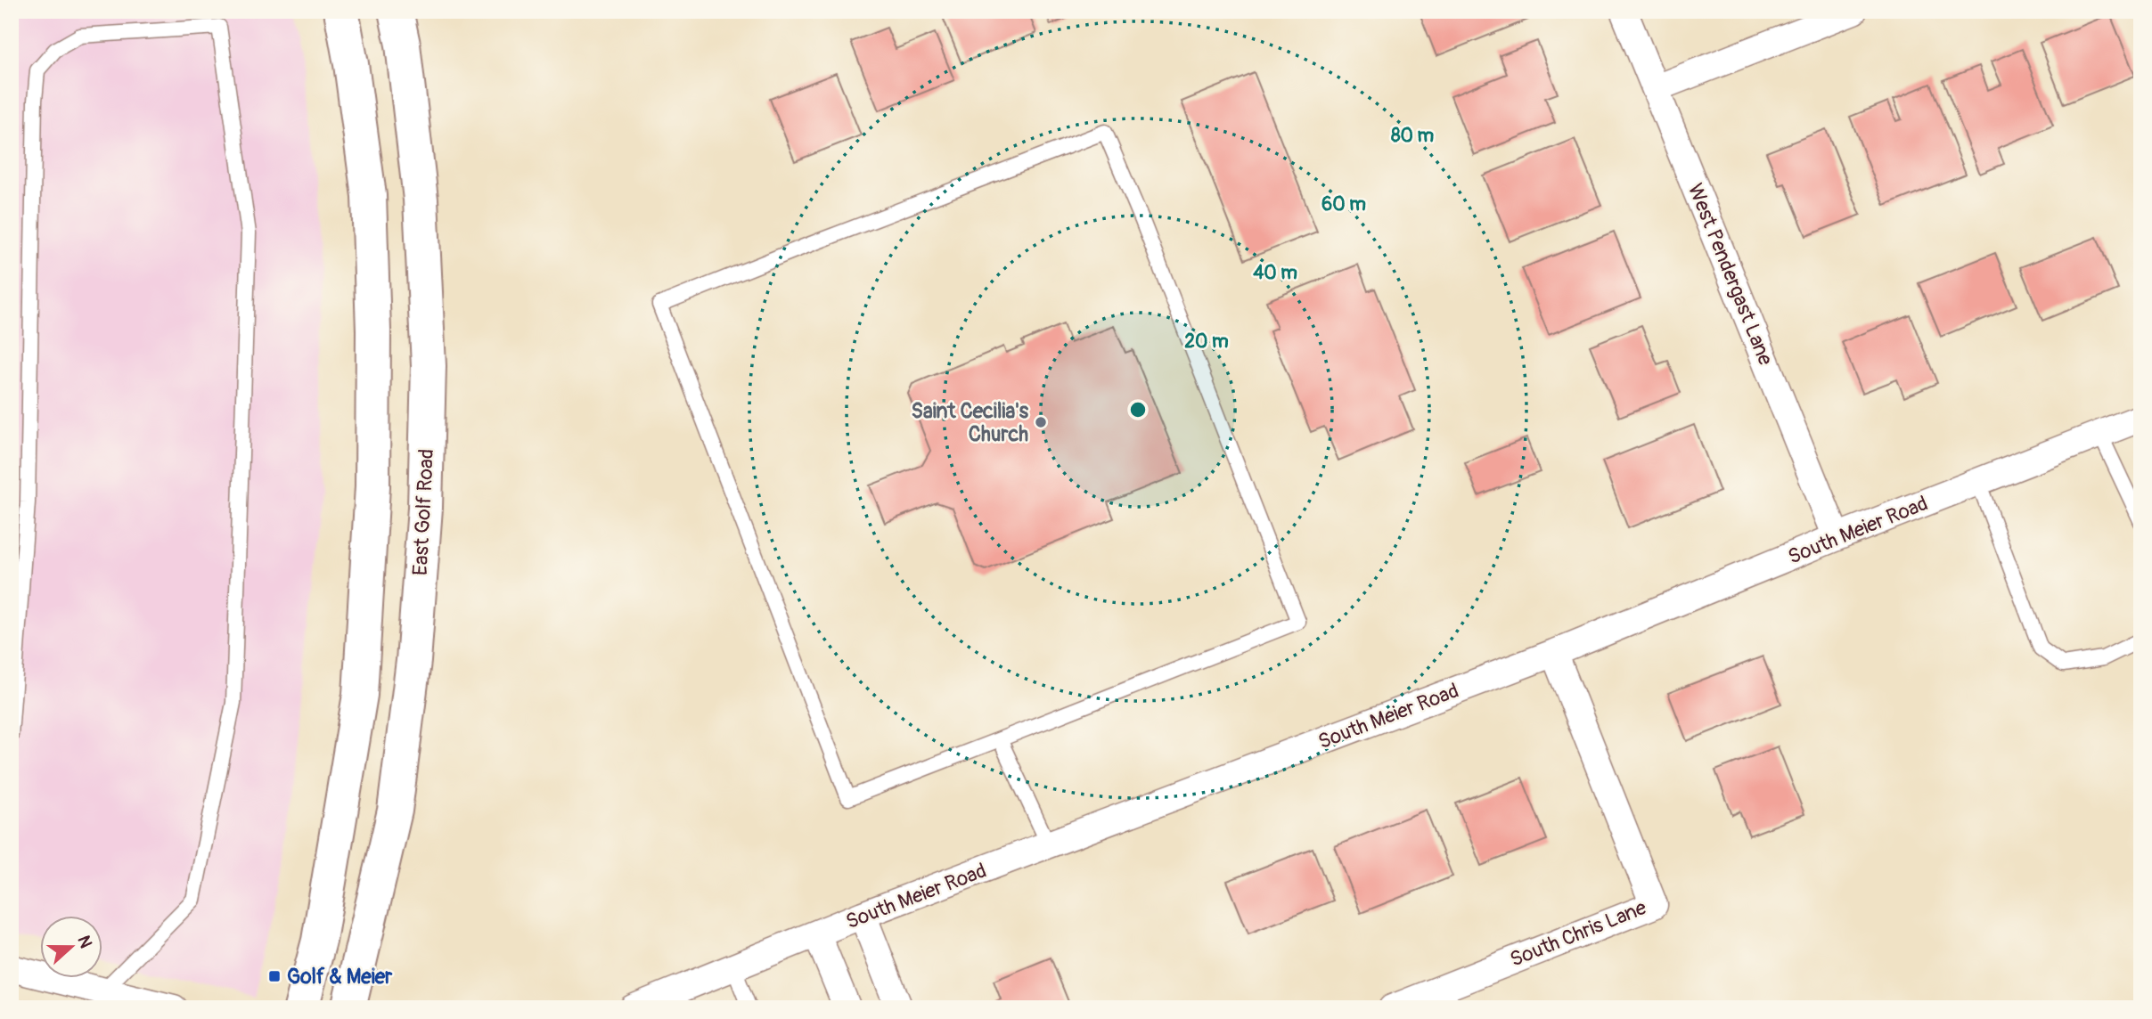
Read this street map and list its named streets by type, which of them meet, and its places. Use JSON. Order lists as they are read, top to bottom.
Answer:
{
  "streets": {
    "main road": ["East Golf Road"],
    "street": ["West Pendergast Lane", "South Meier Road", "South Chris Lane"]
  },
  "crossings": [
    ["West Pendergast Lane", "South Meier Road"],
    ["South Meier Road", "South Chris Lane"]
  ],
  "places": {
    "other": ["Saint Cecilia's Church"],
    "transit": ["Golf & Meier"]
  },
  "north": "right",
  "rings": [
    "80 m",
    "60 m",
    "40 m",
    "20 m"
  ]
}
